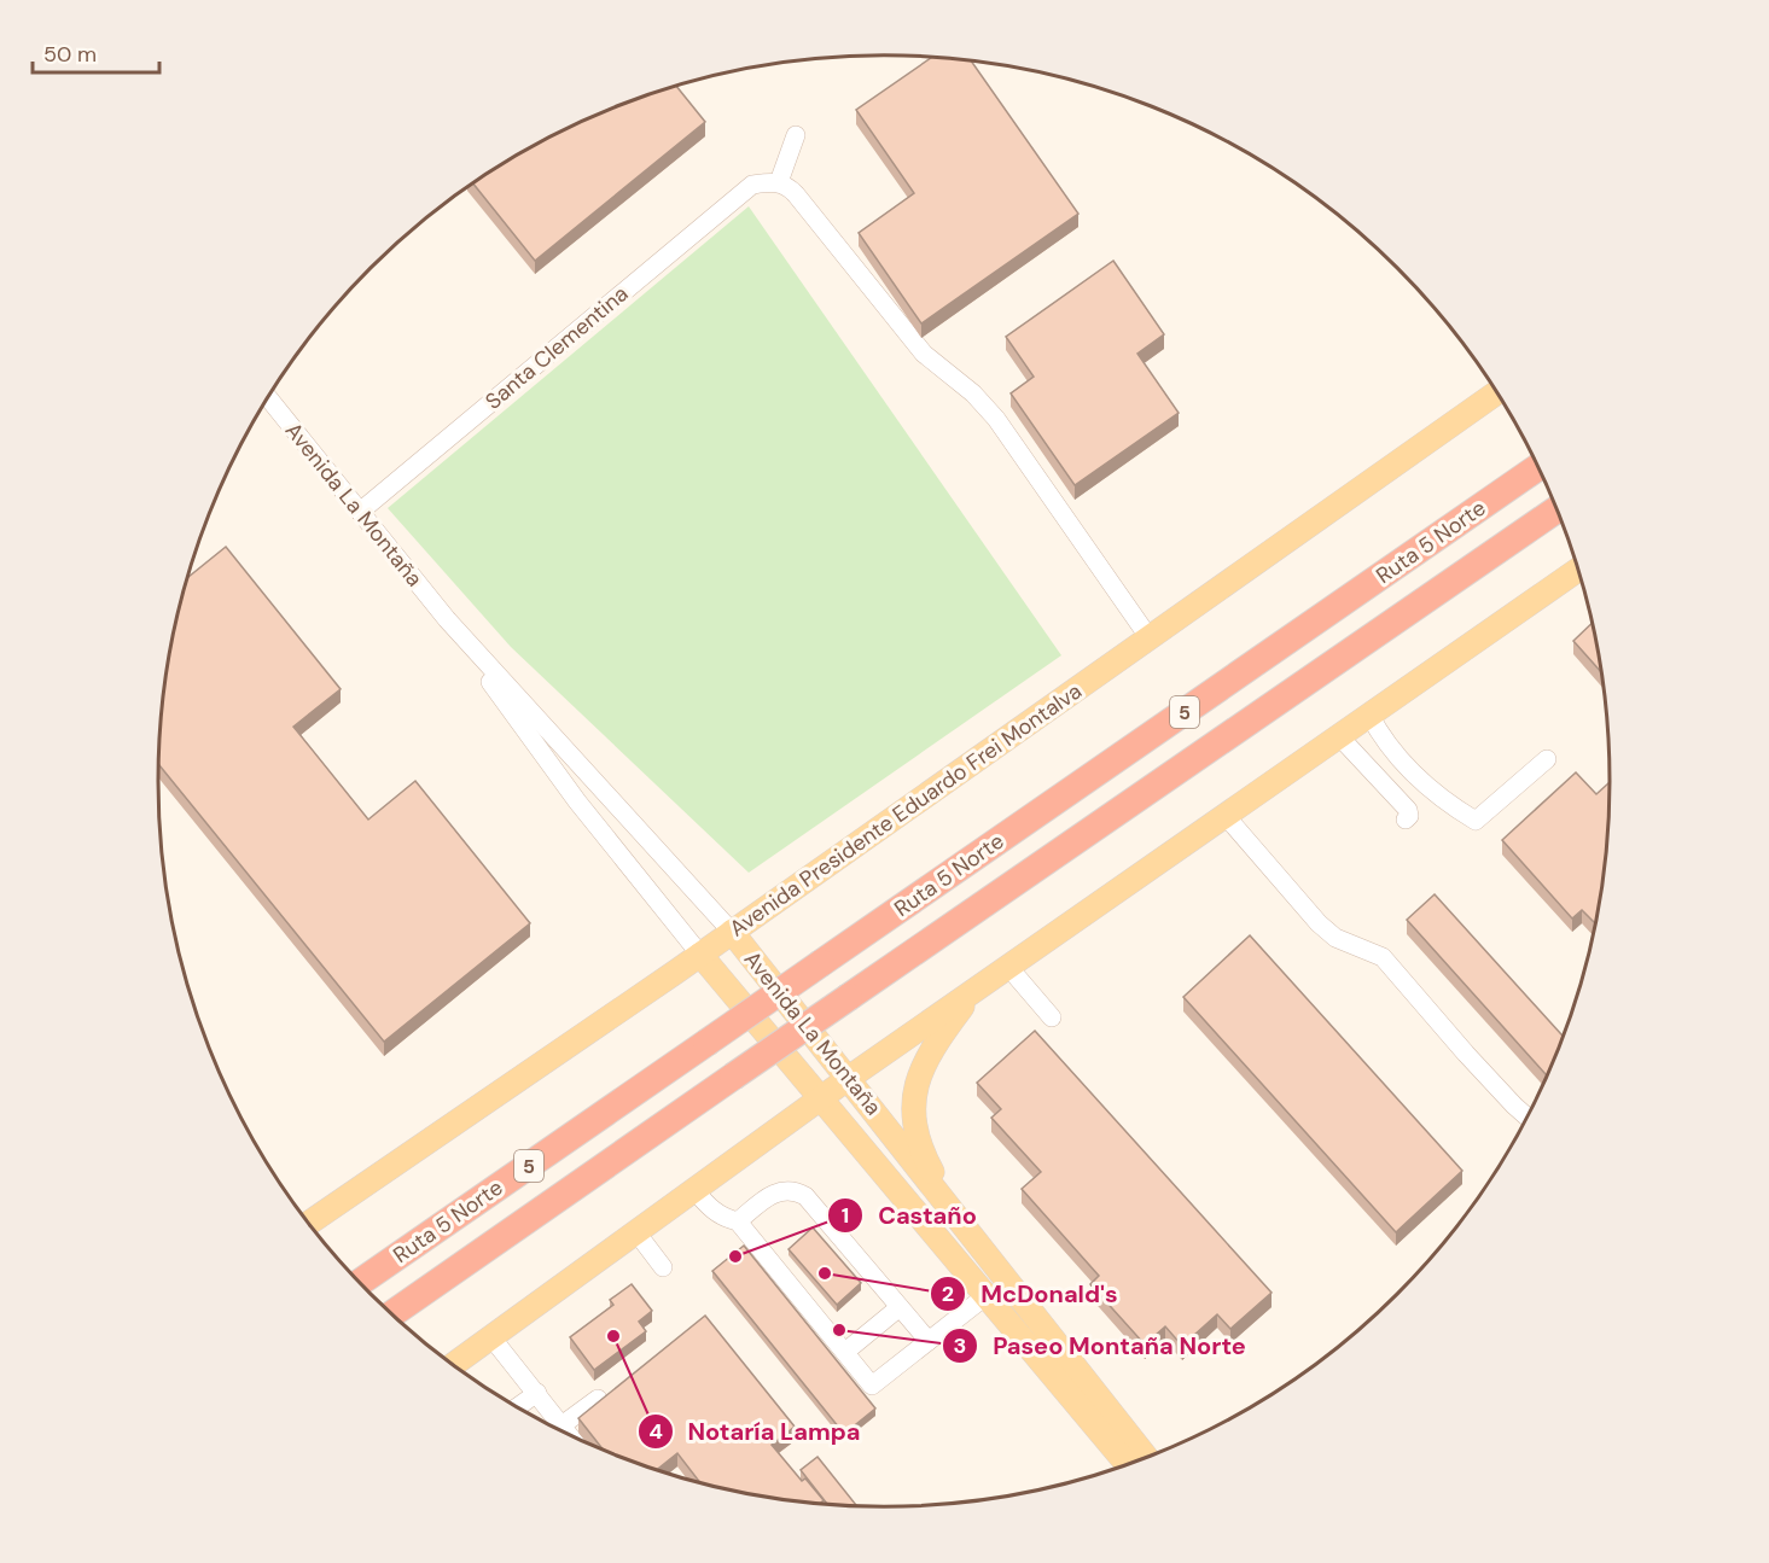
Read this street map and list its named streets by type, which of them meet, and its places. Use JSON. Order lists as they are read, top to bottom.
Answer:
{
  "streets": {
    "highway": ["Ruta 5 Norte", "5"],
    "main road": ["Avenida La Montaña", "Avenida Presidente Eduardo Frei Montalva"],
    "street": ["Santa Clementina"]
  },
  "crossings": [
    ["Santa Clementina", "Avenida La Montaña"],
    ["Avenida La Montaña", "Avenida Presidente Eduardo Frei Montalva"]
  ],
  "places": [
    "Castaño",
    "McDonald's",
    "Paseo Montaña Norte",
    "Notaría Lampa"
  ],
  "scale_bar": "50 m"
}
